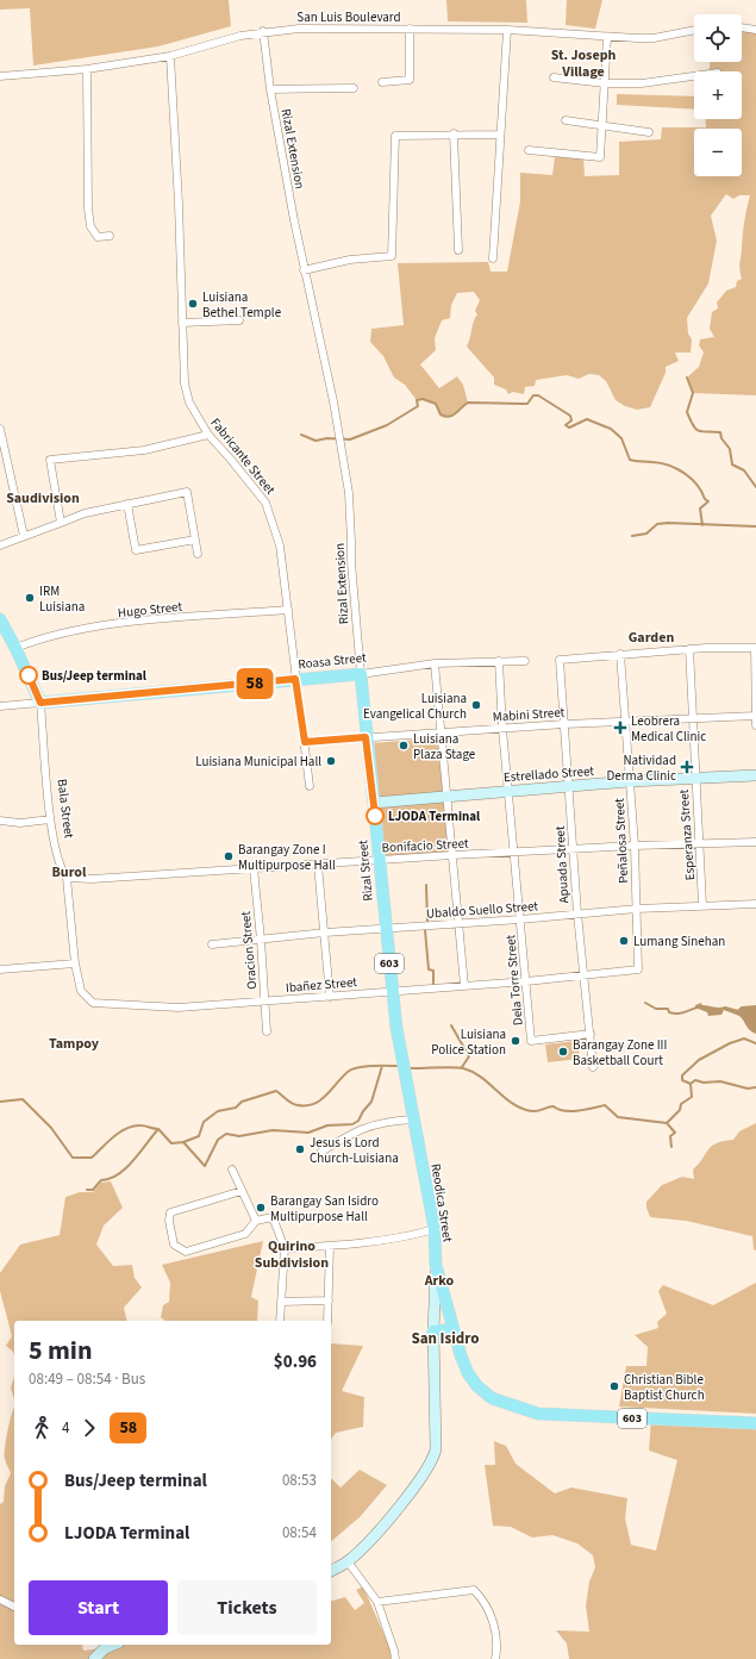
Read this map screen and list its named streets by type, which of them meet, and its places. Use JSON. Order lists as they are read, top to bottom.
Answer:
{
  "streets": {
    "main road": [
      "Roasa Street",
      "Bala Street",
      "Rizal Street",
      "603",
      "Reodica Street"
    ],
    "street": [
      "San Luis Boulevard",
      "Rizal Extension",
      "Fabricante Street",
      "Hugo Street",
      "Mabini Street",
      "Estrellado Street",
      "Esperanza Street",
      "Peñalosa Street",
      "Bonifacio Street",
      "Apuada Street",
      "Ubaldo Suello Street",
      "Oracion Street",
      "Dela Torre Street",
      "Ibañez Street"
    ]
  },
  "crossings": [
    ["San Luis Boulevard", "Rizal Extension"],
    ["San Luis Boulevard", "Fabricante Street"],
    ["Rizal Extension", "Roasa Street"],
    ["Rizal Extension", "Rizal Street"],
    ["Fabricante Street", "Hugo Street"],
    ["Fabricante Street", "Roasa Street"],
    ["Fabricante Street", "Mabini Street"],
    ["Hugo Street", "Bala Street"],
    ["Roasa Street", "Bala Street"],
    ["Roasa Street", "Rizal Street"],
    ["Roasa Street", "Dela Torre Street"],
    ["Mabini Street", "Esperanza Street"],
    ["Mabini Street", "Peñalosa Street"],
    ["Mabini Street", "Apuada Street"],
    ["Mabini Street", "Rizal Street"],
    ["Mabini Street", "Dela Torre Street"],
    ["Estrellado Street", "Esperanza Street"],
    ["Estrellado Street", "Peñalosa Street"],
    ["Estrellado Street", "Apuada Street"],
    ["Estrellado Street", "Rizal Street"],
    ["Estrellado Street", "Dela Torre Street"],
    ["Bala Street", "Bonifacio Street"],
    ["Bala Street", "Ibañez Street"],
    ["Esperanza Street", "Bonifacio Street"],
    ["Esperanza Street", "Ubaldo Suello Street"],
    ["Peñalosa Street", "Bonifacio Street"],
    ["Peñalosa Street", "Apuada Street"],
    ["Peñalosa Street", "Ubaldo Suello Street"],
    ["Peñalosa Street", "Ibañez Street"],
    ["Bonifacio Street", "Apuada Street"],
    ["Bonifacio Street", "Rizal Street"],
    ["Bonifacio Street", "Oracion Street"],
    ["Bonifacio Street", "Dela Torre Street"],
    ["Apuada Street", "Ubaldo Suello Street"],
    ["Apuada Street", "Dela Torre Street"],
    ["Apuada Street", "Ibañez Street"],
    ["Rizal Street", "Ubaldo Suello Street"],
    ["Rizal Street", "Ibañez Street"],
    ["Rizal Street", "Reodica Street"],
    ["Ubaldo Suello Street", "Oracion Street"],
    ["Ubaldo Suello Street", "Dela Torre Street"],
    ["Oracion Street", "Ibañez Street"],
    ["Dela Torre Street", "Ibañez Street"]
  ],
  "districts": [
    "St. Joseph Village",
    "Saudivision",
    "Garden",
    "Burol",
    "Tampoy",
    "Quirino Subdivision",
    "Arko",
    "San Isidro"
  ],
  "places": {
    "other": [
      "Luisiana Bethel Temple",
      "IRM Luisiana",
      "Bus/Jeep terminal",
      "Luisiana Evangelical Church",
      "Luisiana Plaza Stage",
      "Luisiana Municipal Hall",
      "LJODA Terminal",
      "Barangay Zone I Multipurpose Hall",
      "Lumang Sinehan",
      "Luisiana Police Station",
      "Barangay Zone III Basketball Court",
      "Jesus is Lord Church-Luisiana",
      "Barangay San Isidro Multipurpose Hall",
      "Christian Bible Baptist Church"
    ],
    "health": ["Leobrera Medical Clinic", "Natividad Derma Clinic"]
  },
  "lines": ["bus line 58"],
  "page": {
    "on_map": "58",
    "map_buttons": ["+", "−"],
    "heading": ["5 min", "08:49 – 08:54 · Bus", "$0.96"],
    "legs": ["4", "58"],
    "list": [
      {
        "name": "Bus/Jeep terminal",
        "value": "08:53"
      },
      {
        "name": "LJODA Terminal",
        "value": "08:54"
      }
    ],
    "buttons": ["Start", "Tickets"]
  }
}
